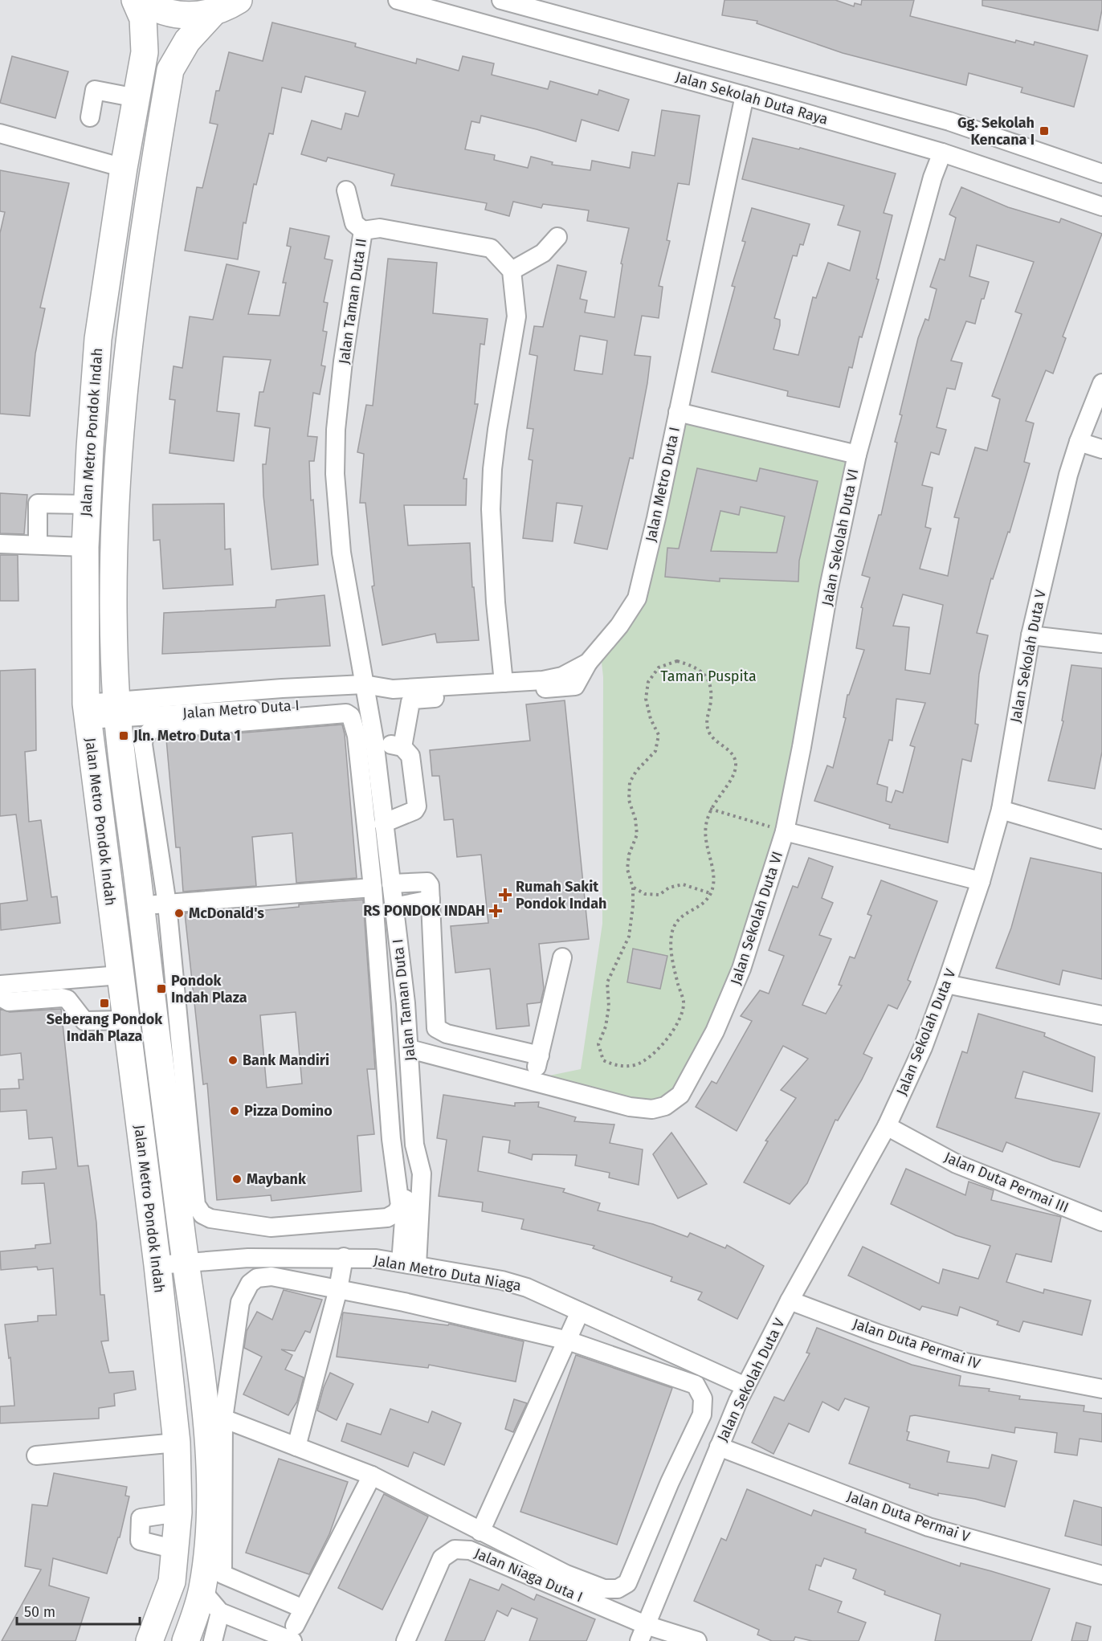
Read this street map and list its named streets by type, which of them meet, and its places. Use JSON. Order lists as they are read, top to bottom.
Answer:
{
  "streets": {
    "highway": ["Jalan Metro Pondok Indah"],
    "street": [
      "Jalan Sekolah Duta Raya",
      "Jalan Taman Duta II",
      "Jalan Metro Duta I",
      "Jalan Sekolah Duta VI",
      "Jalan Sekolah Duta V",
      "Jalan Taman Duta I",
      "Jalan Duta Permai III",
      "Jalan Metro Duta Niaga",
      "Jalan Duta Permai IV",
      "Jalan Duta Permai V",
      "Jalan Niaga Duta I"
    ]
  },
  "crossings": [
    ["Jalan Sekolah Duta Raya", "Jalan Metro Duta I"],
    ["Jalan Sekolah Duta Raya", "Jalan Sekolah Duta VI"],
    ["Jalan Taman Duta II", "Jalan Metro Duta I"],
    ["Jalan Taman Duta II", "Jalan Taman Duta I"],
    ["Jalan Metro Pondok Indah", "Jalan Metro Duta I"],
    ["Jalan Metro Pondok Indah", "Jalan Metro Duta Niaga"],
    ["Jalan Metro Duta I", "Jalan Sekolah Duta VI"],
    ["Jalan Metro Duta I", "Jalan Taman Duta I"],
    ["Jalan Sekolah Duta VI", "Jalan Taman Duta I"],
    ["Jalan Sekolah Duta V", "Jalan Duta Permai III"],
    ["Jalan Sekolah Duta V", "Jalan Metro Duta Niaga"],
    ["Jalan Sekolah Duta V", "Jalan Duta Permai IV"],
    ["Jalan Sekolah Duta V", "Jalan Duta Permai V"],
    ["Jalan Sekolah Duta V", "Jalan Niaga Duta I"],
    ["Jalan Taman Duta I", "Jalan Metro Duta Niaga"]
  ],
  "parks": ["Taman Puspita"],
  "places": {
    "transit": [
      "Gg. Sekolah Kencana I",
      "Jln. Metro Duta 1",
      "Pondok Indah Plaza",
      "Seberang Pondok Indah Plaza"
    ],
    "health": ["Rumah Sakit Pondok Indah", "RS PONDOK INDAH"],
    "other": [
      "McDonald's",
      "Bank Mandiri",
      "Pizza Domino",
      "Maybank"
    ]
  },
  "scale_bar": "50 m"
}
